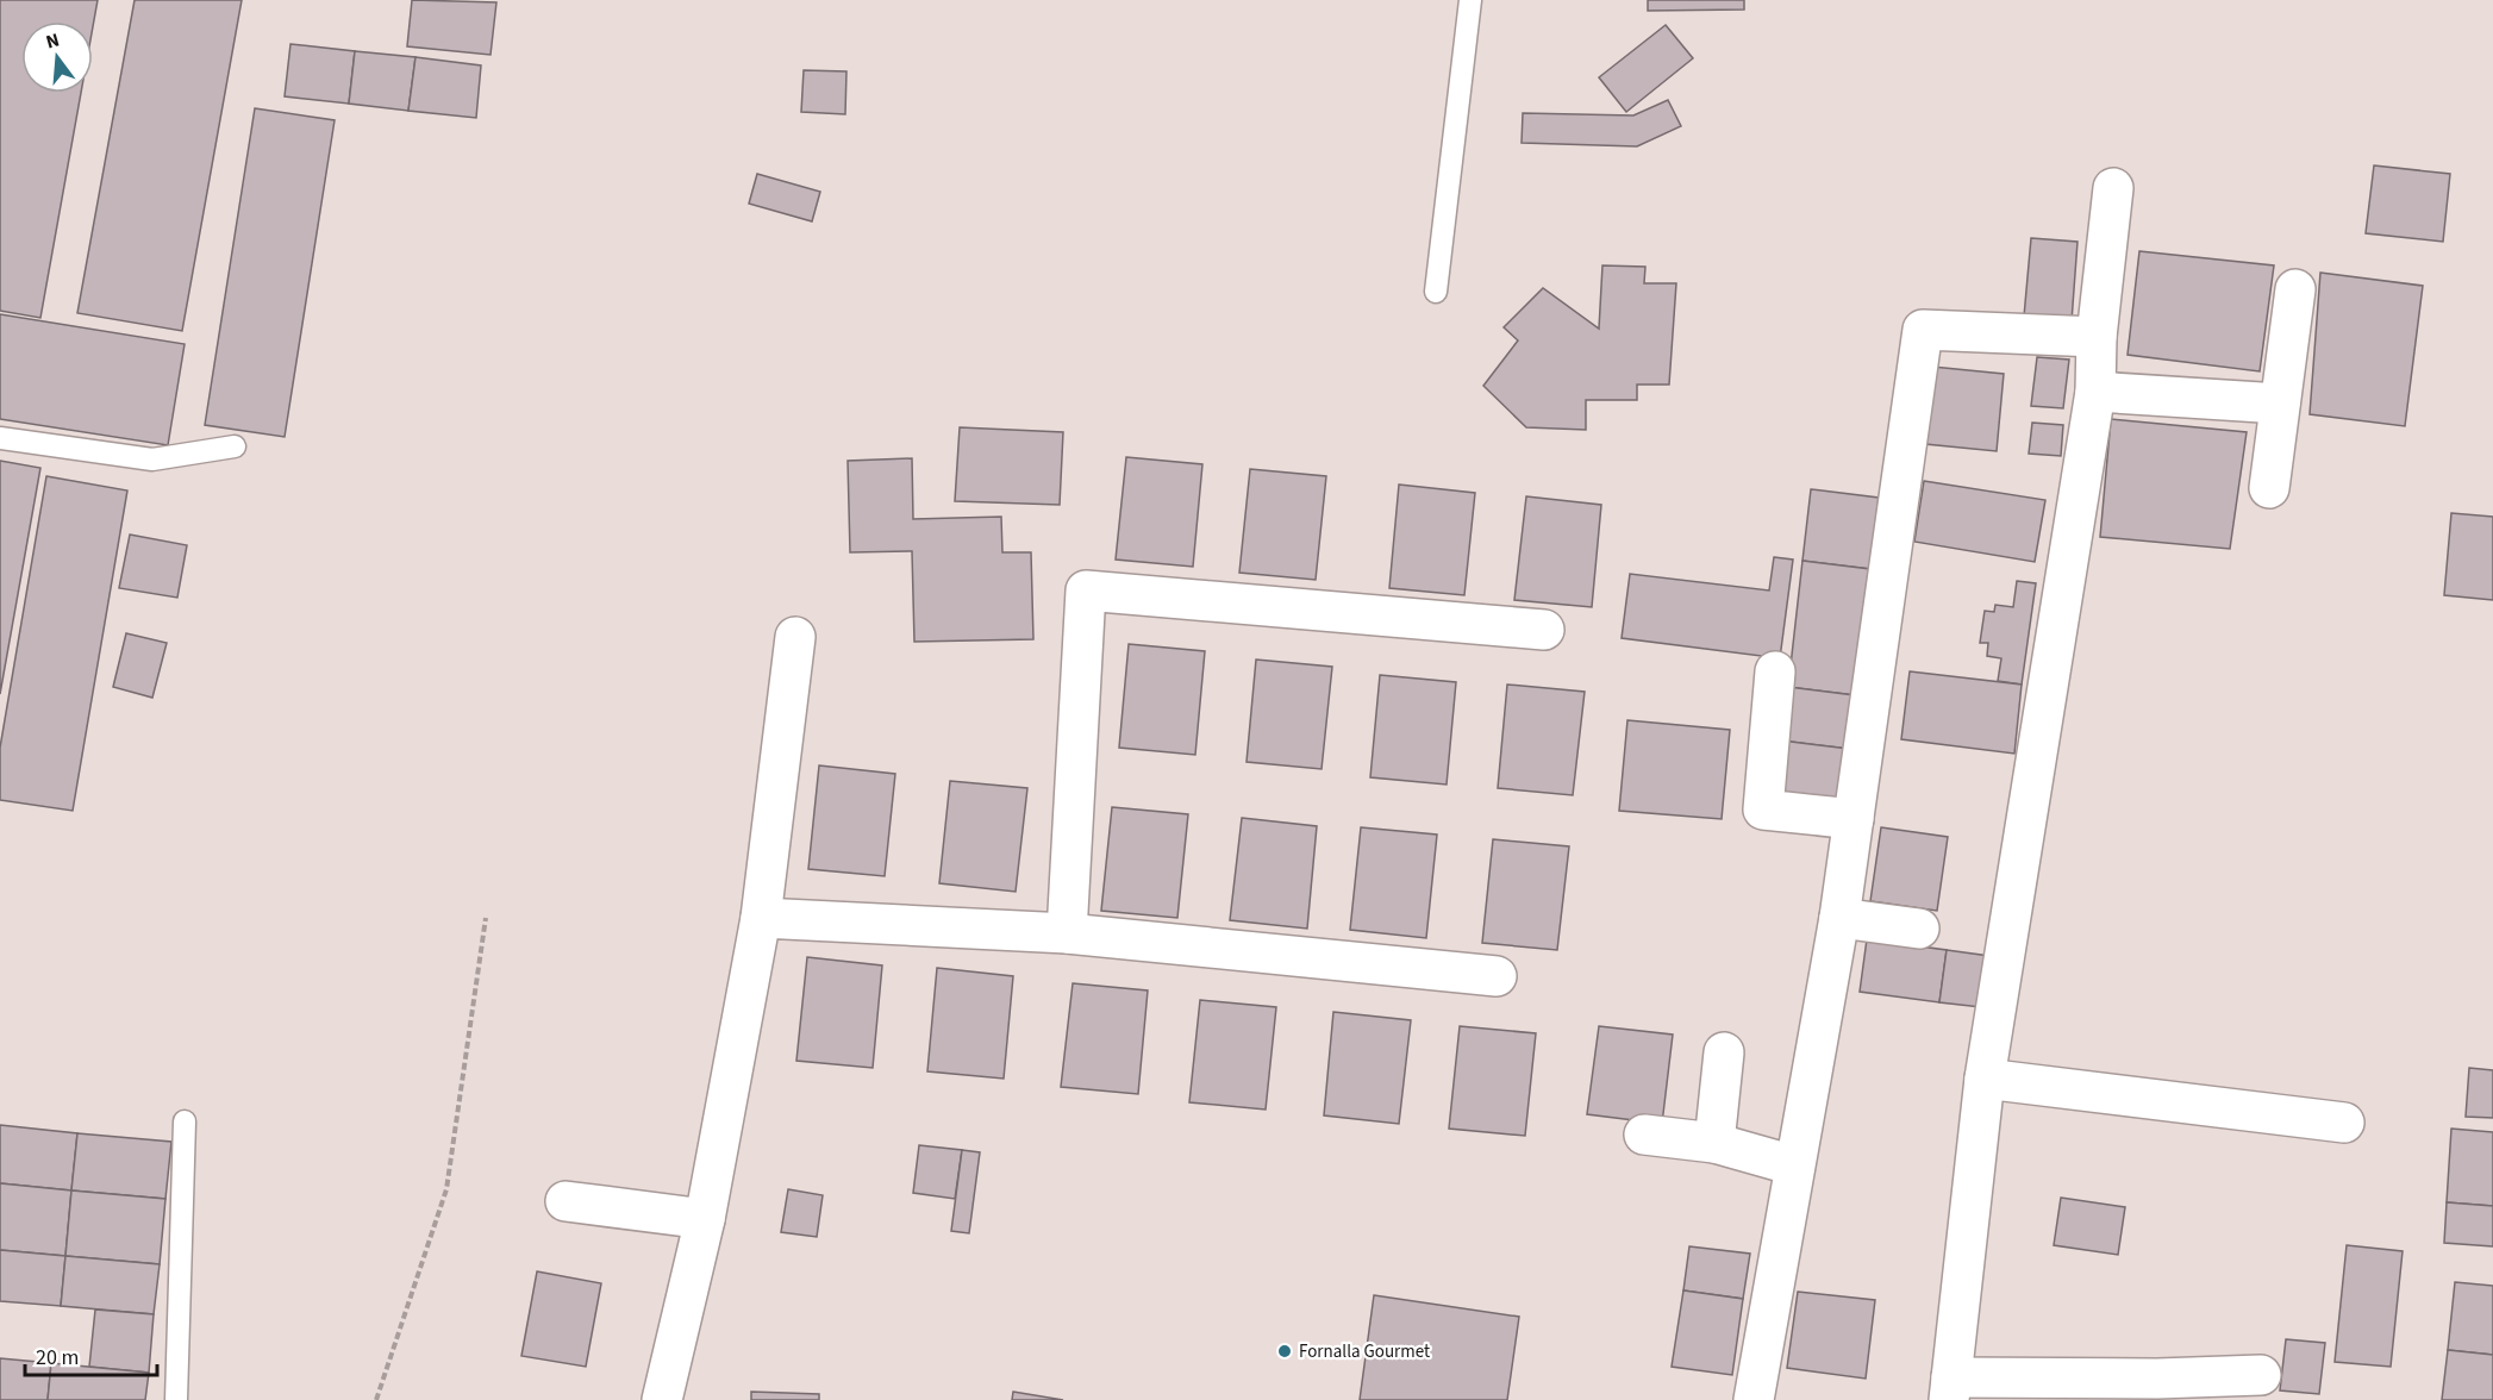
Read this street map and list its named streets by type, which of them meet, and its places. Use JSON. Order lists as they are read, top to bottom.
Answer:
{
  "places": ["Fornalla Gourmet"],
  "scale_bar": "20 m",
  "north": "top"
}
